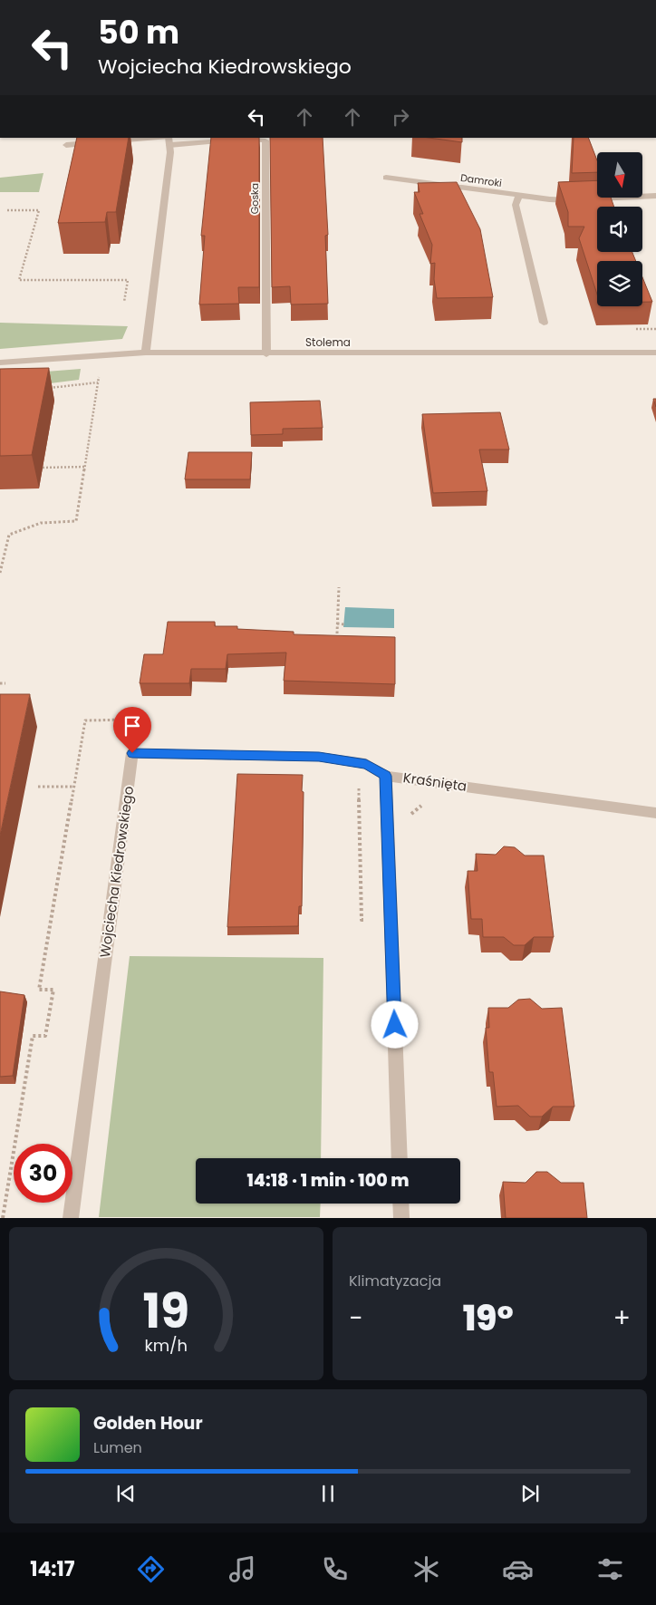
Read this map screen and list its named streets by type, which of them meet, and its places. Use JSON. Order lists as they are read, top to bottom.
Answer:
{
  "streets": {
    "street": [
      "Damroki",
      "Goska",
      "Stolema",
      "Kraśnięta",
      "Wojciecha Kiedrowskiego"
    ]
  },
  "crossings": [
    ["Goska", "Stolema"],
    ["Kraśnięta", "Wojciecha Kiedrowskiego"]
  ],
  "north": "bottom",
  "page": {
    "turn": ["50 m", "Wojciecha Kiedrowskiego"],
    "limit": "30",
    "trip": "14:18 · 1 min · 100 m",
    "tile": "Klimatyzacja",
    "heat": ["−", "19°", "+"],
    "song": ["Golden Hour", "Lumen"],
    "tabs": "14:17",
    "gauge": ["19", "km/h"]
  }
}
